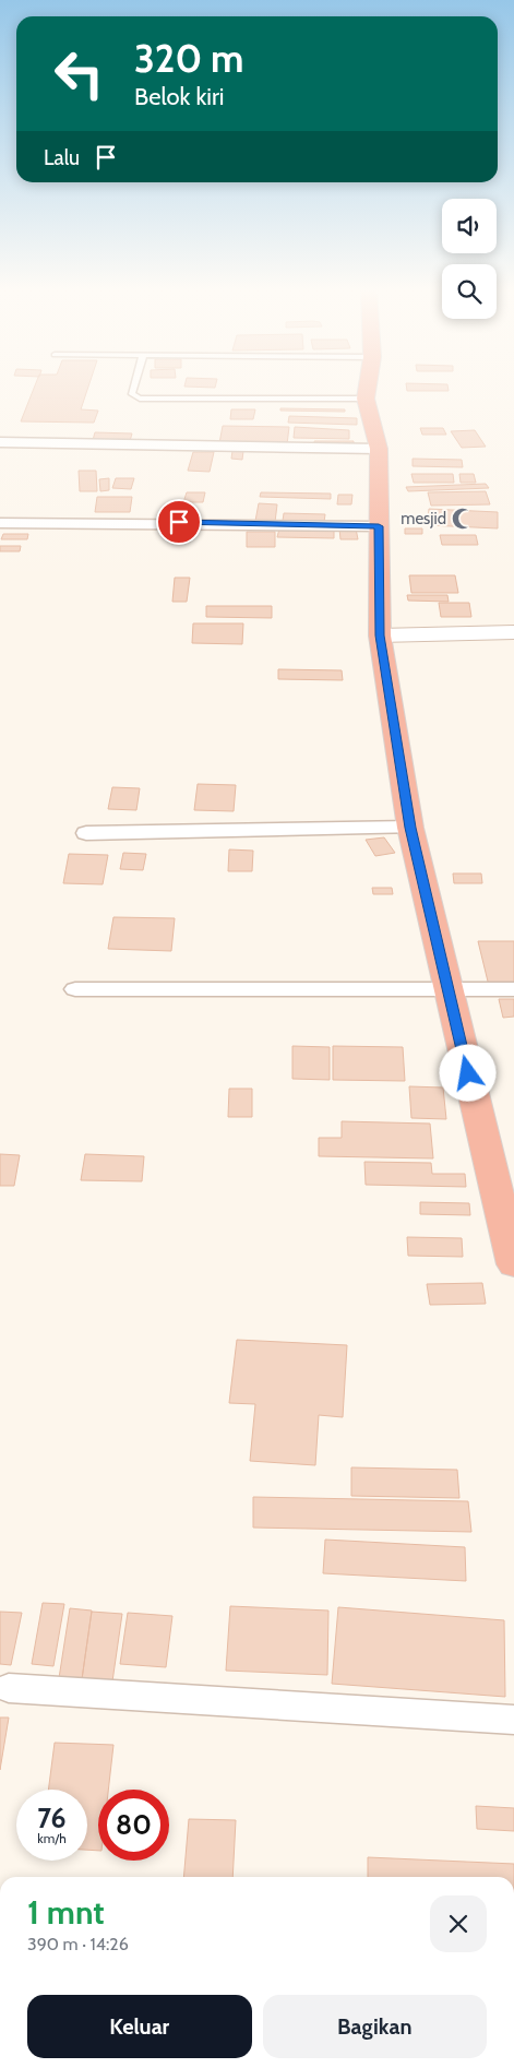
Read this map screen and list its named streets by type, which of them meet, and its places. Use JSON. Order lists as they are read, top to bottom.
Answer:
{
  "places": {
    "mosque": ["mesjid"]
  },
  "page": {
    "turn": ["320 m", "Belok kiri"],
    "then": "Lalu",
    "speed": "76 km/h",
    "limit": "80",
    "heading": ["1 mnt", "390 m · 14:26"],
    "buttons": ["Keluar", "Bagikan"]
  }
}
